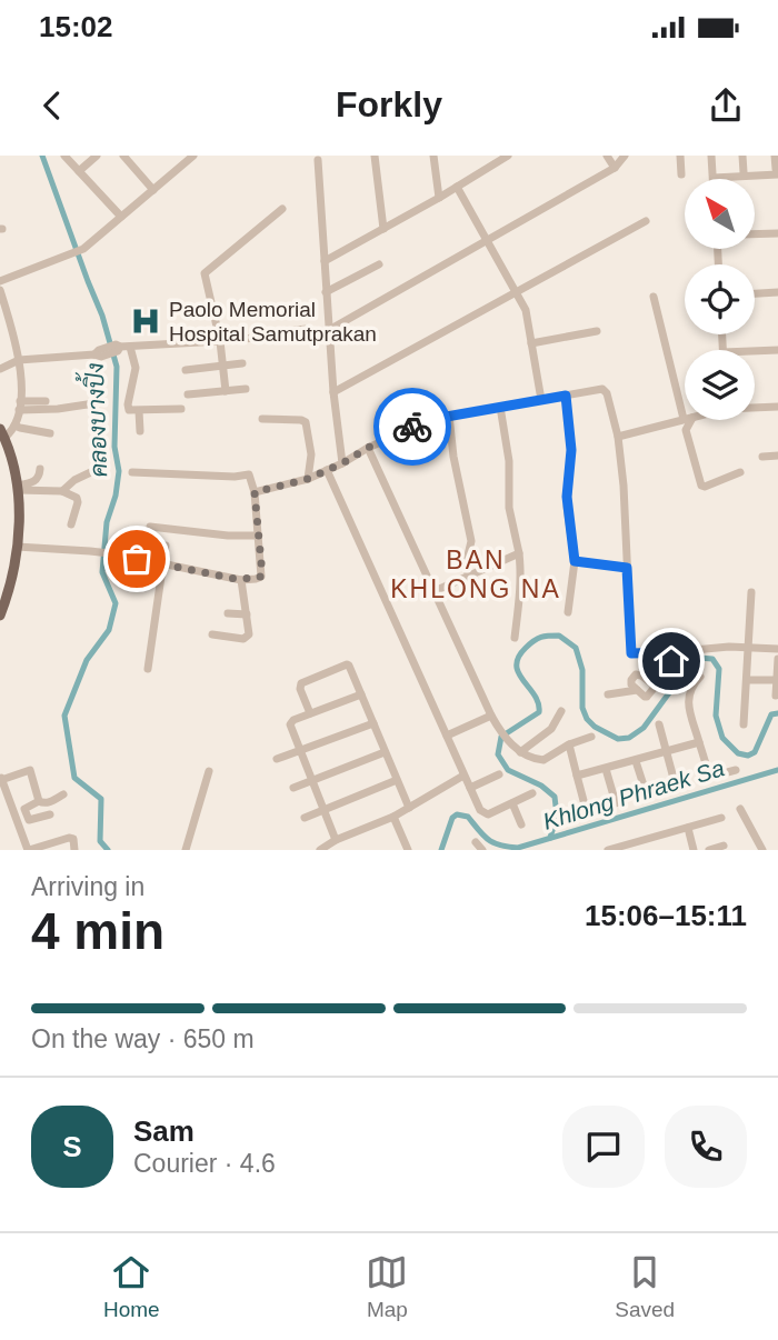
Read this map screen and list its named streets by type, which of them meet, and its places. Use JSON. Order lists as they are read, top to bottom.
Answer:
{
  "districts": ["BAN KHLONG NA"],
  "water": ["คลองบางปิ้ง", "Khlong Phraek Sa"],
  "places": {
    "hospital": ["Paolo Memorial Hospital Samutprakan"]
  },
  "north": "top left",
  "page": {
    "status": "15:02",
    "header": "Forkly",
    "heading": ["4 min", "Arriving in", "15:06–15:11"],
    "panel": ["Sam", "Courier · 4.6"],
    "bar": "On the way · 650 m",
    "round": "S",
    "tabs": ["Home", "Map", "Saved"]
  }
}
